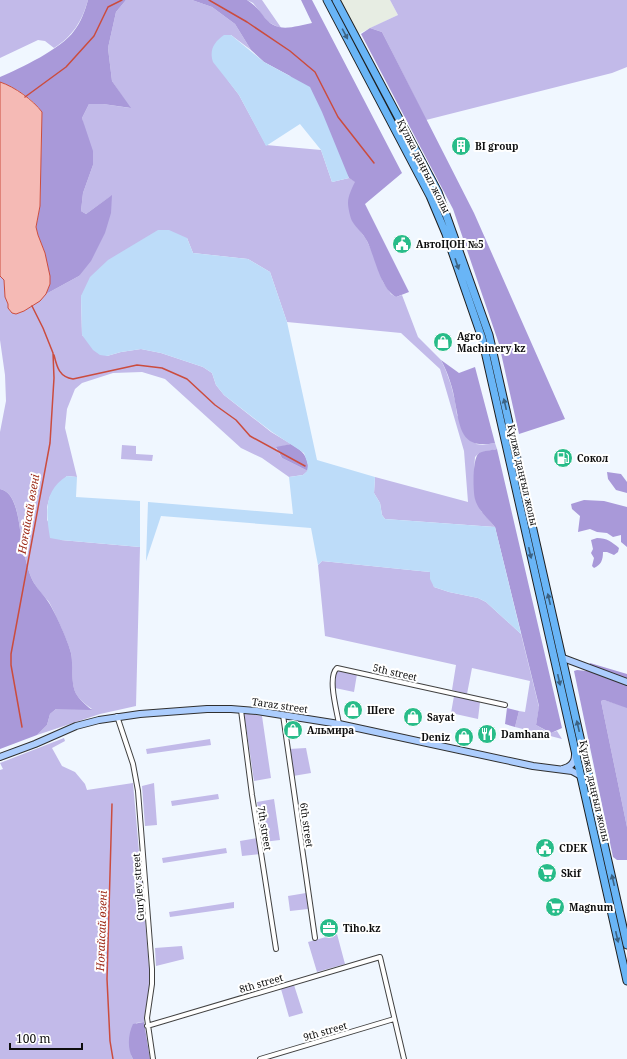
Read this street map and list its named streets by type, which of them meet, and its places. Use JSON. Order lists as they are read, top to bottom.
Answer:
{
  "streets": {
    "main road": ["Құлжа даңғыл жолы"],
    "street": [
      "5th street",
      "Taraz street",
      "6th street",
      "7th street",
      "Gurylev street",
      "8th street",
      "9th street"
    ]
  },
  "crossings": [
    ["Құлжа даңғыл жолы", "Taraz street"],
    ["5th street", "Taraz street"],
    ["Taraz street", "6th street"],
    ["Taraz street", "7th street"],
    ["Taraz street", "Gurylev street"],
    ["Gurylev street", "8th street"],
    ["8th street", "9th street"]
  ],
  "water": ["Ноғайсай өзені"],
  "places": {
    "building": ["BI group"],
    "public building": ["АвтоЦОН №5", "CDEK"],
    "shop": [
      "Agro Machinery kz",
      "Шеге",
      "Sayat",
      "Альмира",
      "Deniz"
    ],
    "fuel station": ["Сокол"],
    "restaurant": ["Damhana"],
    "supermarket": ["Skif", "Magnum"],
    "office": ["Tiho.kz"]
  },
  "scale_bar": "100 m"
}
